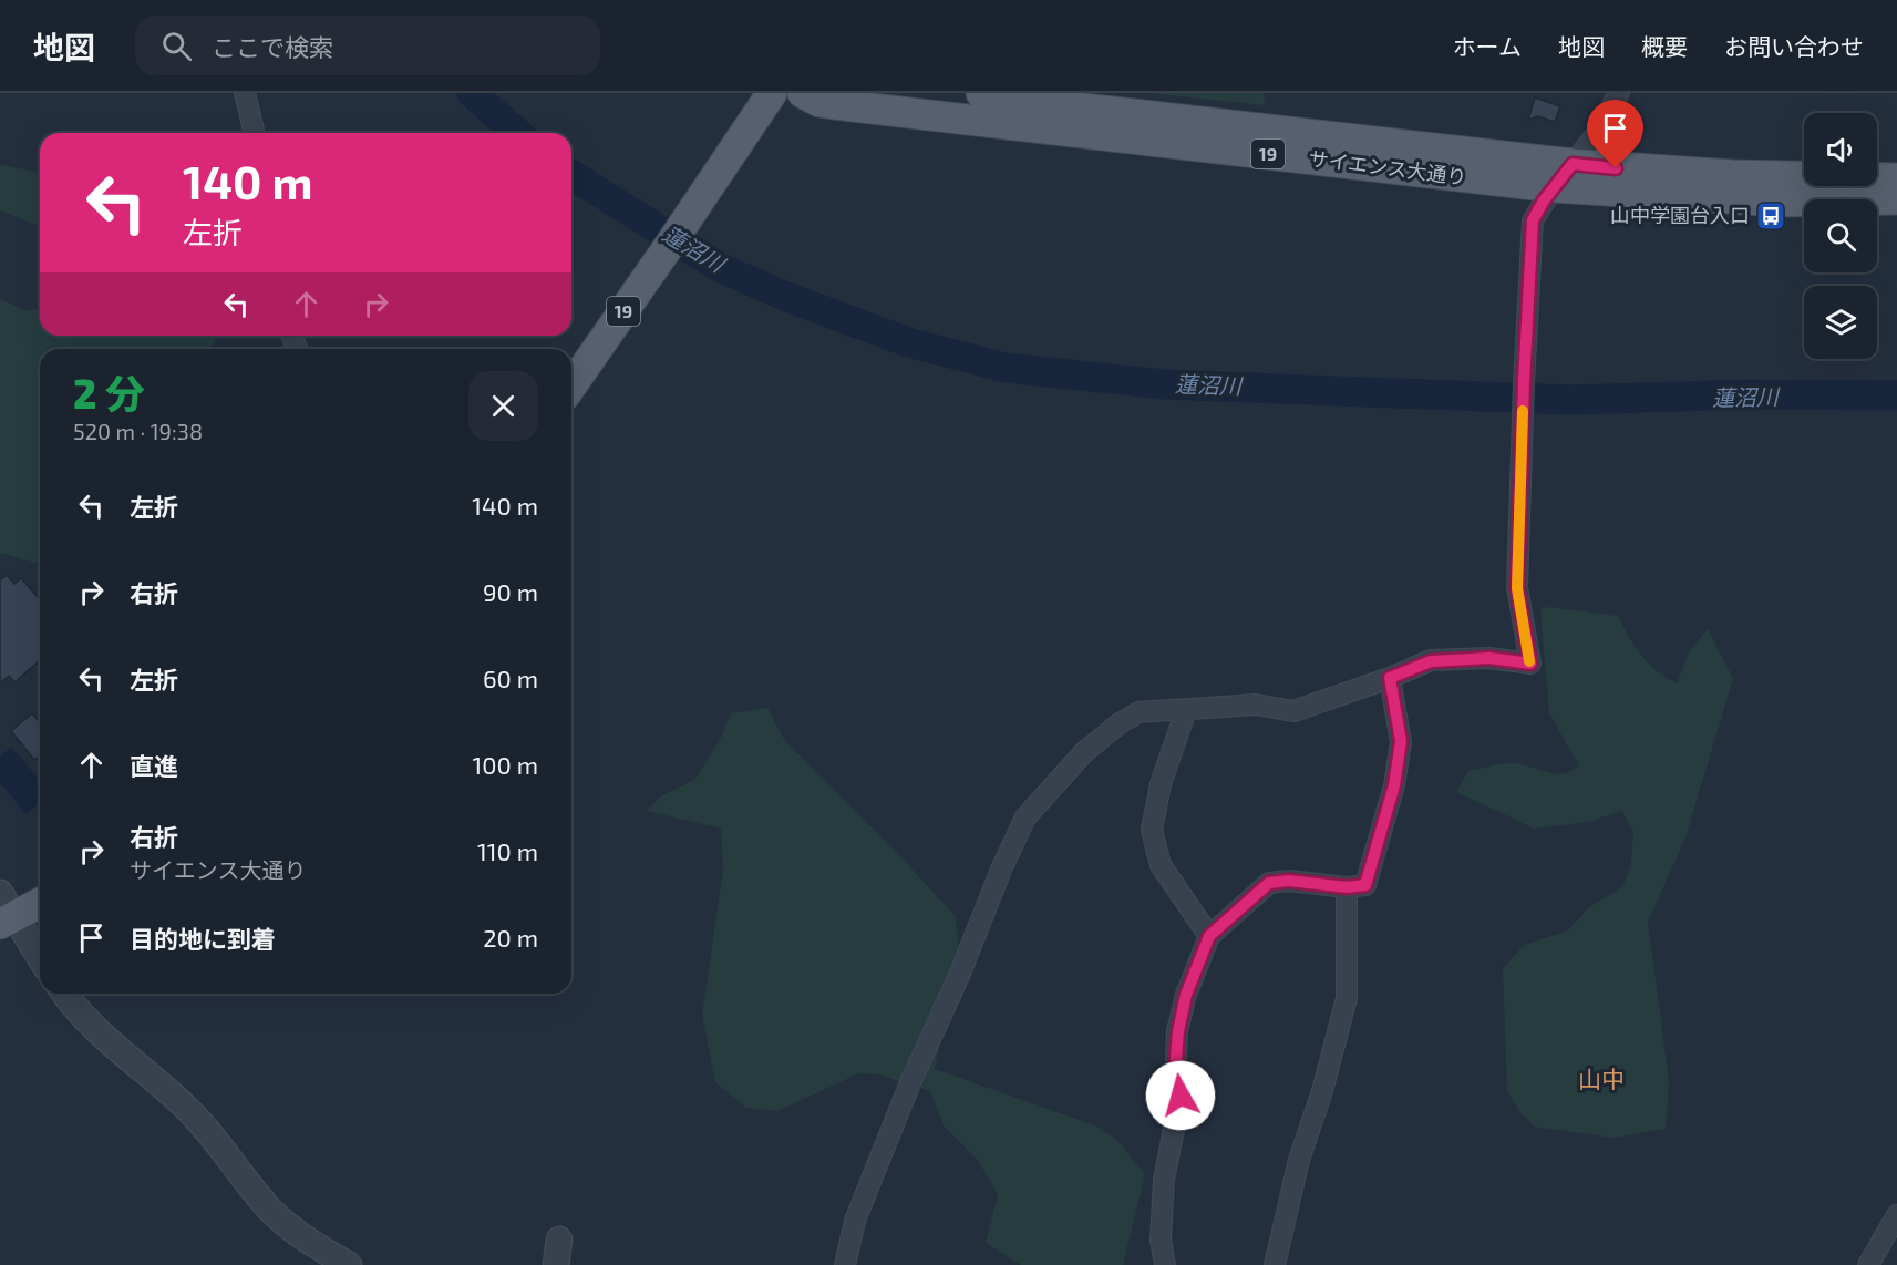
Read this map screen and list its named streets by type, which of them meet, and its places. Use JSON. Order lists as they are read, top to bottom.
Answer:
{
  "streets": {
    "main road": ["19", "サイエンス大通り"]
  },
  "districts": ["山中"],
  "water": ["蓮沼川"],
  "places": {
    "bus stop": ["山中学園台入口"]
  },
  "page": {
    "header": "地図",
    "search": "ここで検索",
    "nav": [
      "ホーム",
      "地図",
      "概要",
      "お問い合わせ"
    ],
    "turn": ["140 m", "左折"],
    "heading": ["2 分", "520 m · 19:38"],
    "list": [
      {
        "name": "左折",
        "value": "140 m"
      },
      {
        "name": "右折",
        "value": "90 m"
      },
      {
        "name": "左折",
        "value": "60 m"
      },
      {
        "name": "直進",
        "value": "100 m"
      },
      {
        "name": "右折",
        "note": "サイエンス大通り",
        "value": "110 m"
      },
      {
        "name": "目的地に到着",
        "value": "20 m"
      }
    ]
  }
}
